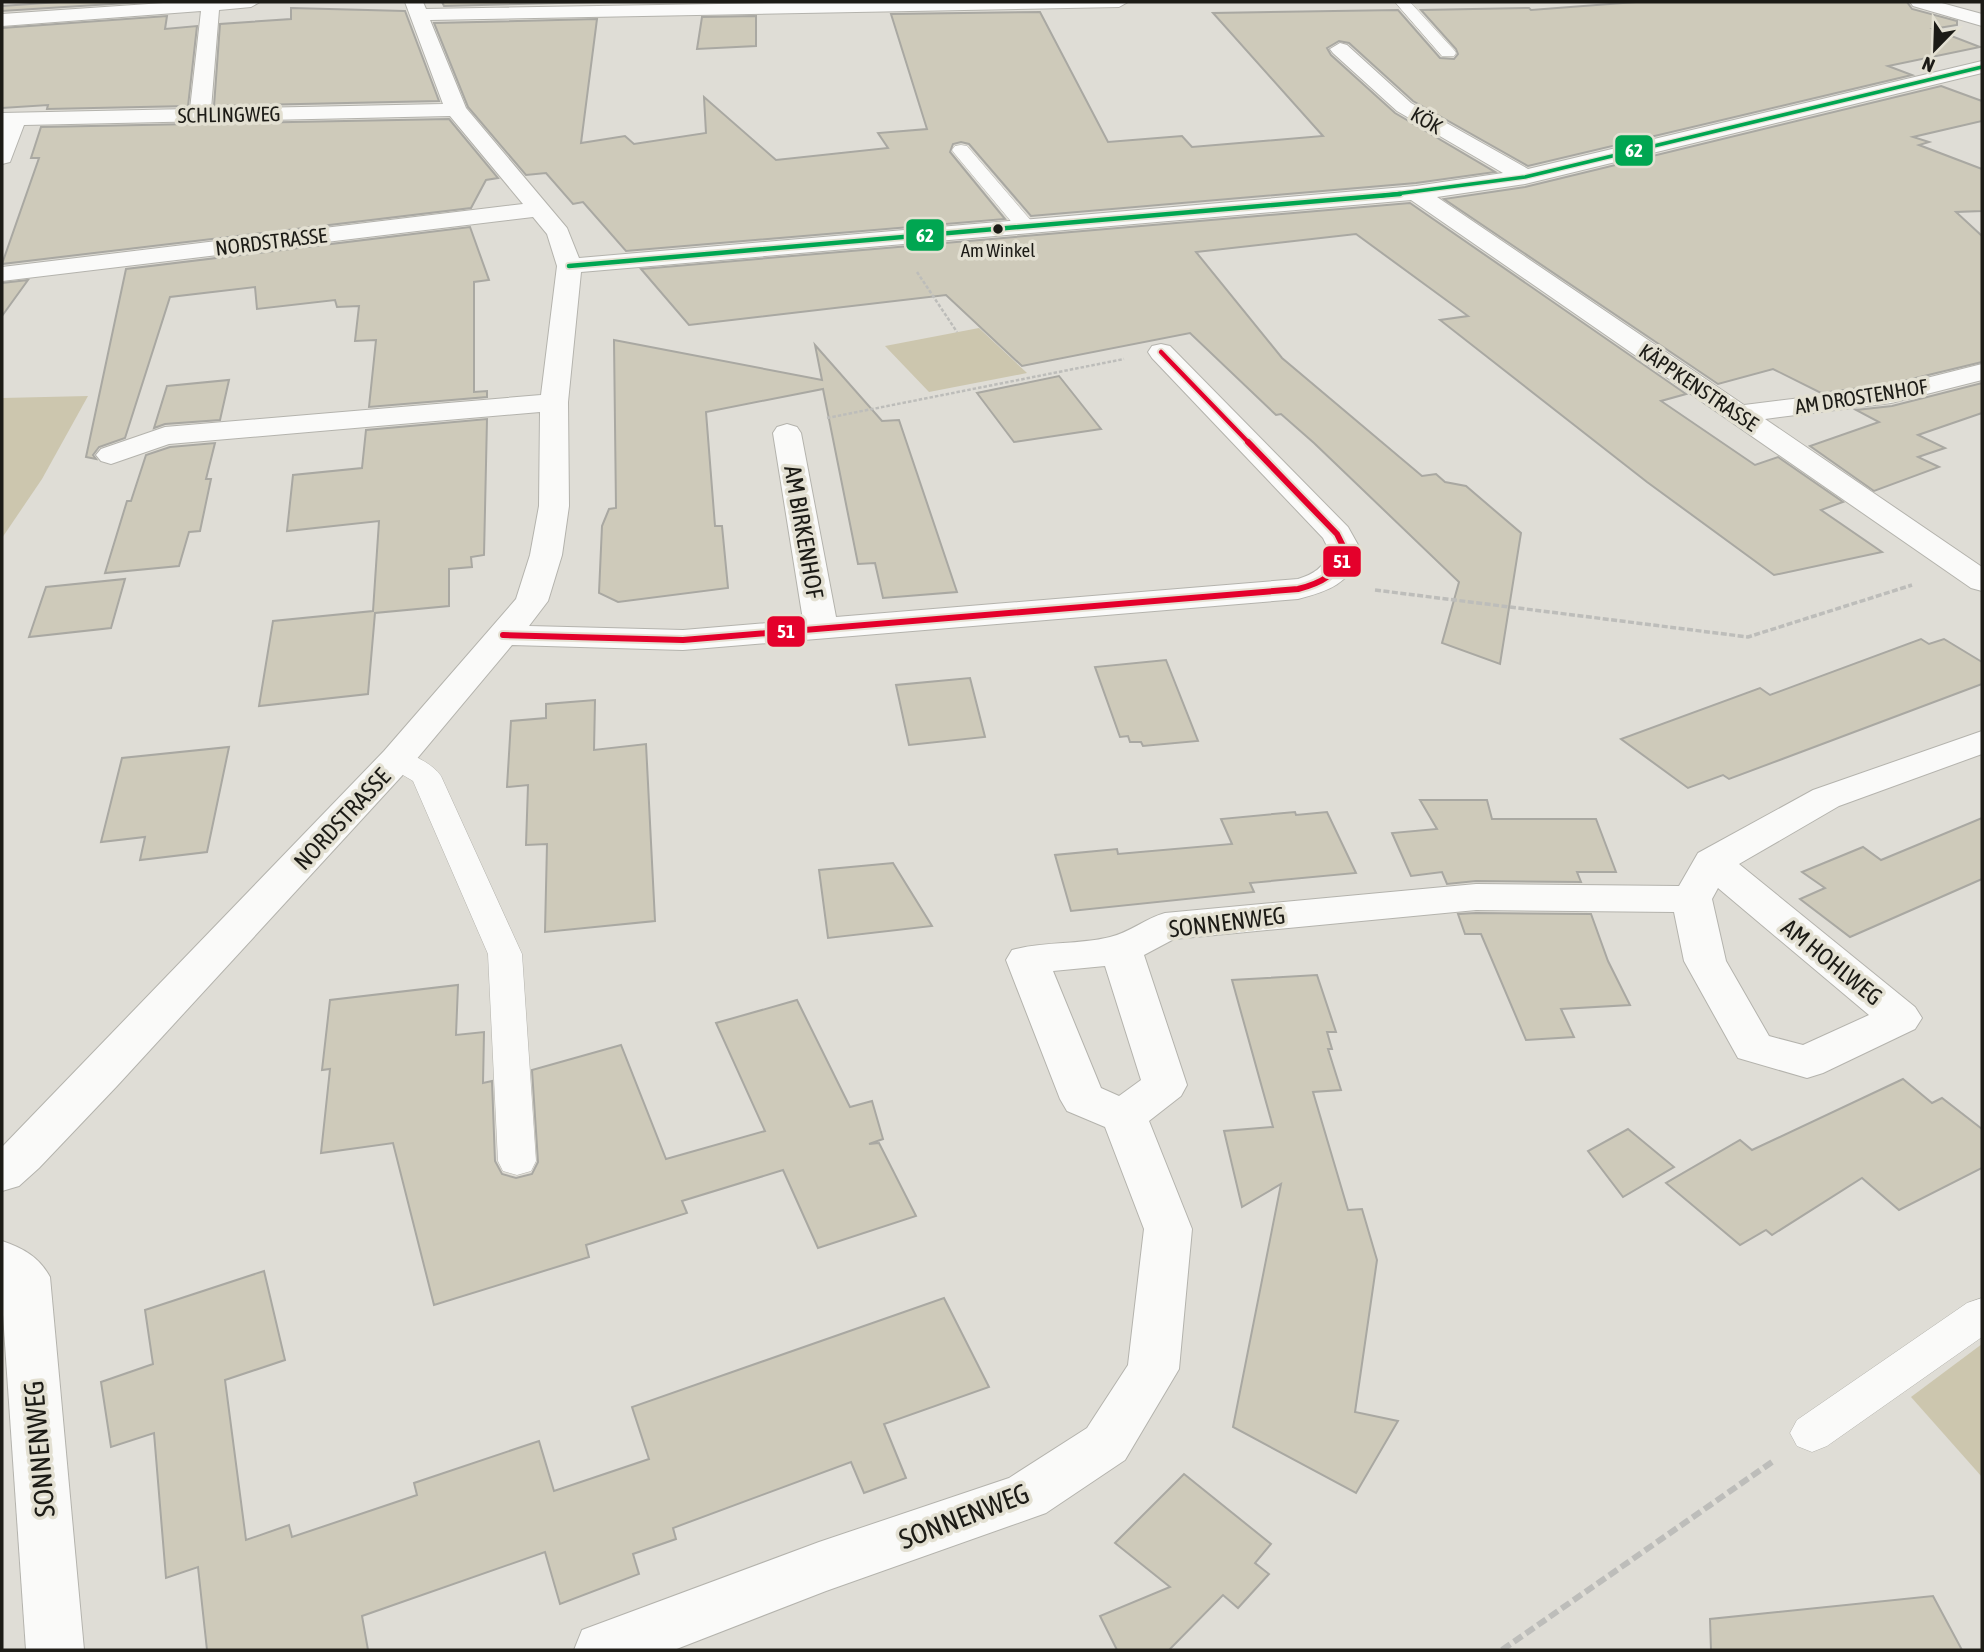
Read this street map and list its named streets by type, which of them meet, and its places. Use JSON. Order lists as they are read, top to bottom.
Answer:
{
  "streets": {
    "street": [
      "SCHLINGWEG",
      "KÖK",
      "NORDSTRASSE",
      "KÄPPKENSTRASSE",
      "AM DROSTENHOF",
      "AM BIRKENHOF",
      "SONNENWEG",
      "AM HOHLWEG"
    ]
  },
  "crossings": [
    ["SCHLINGWEG", "NORDSTRASSE"],
    ["NORDSTRASSE", "AM BIRKENHOF"],
    ["KÄPPKENSTRASSE", "AM DROSTENHOF"],
    ["SONNENWEG", "AM HOHLWEG"]
  ],
  "places": ["Am Winkel"],
  "lines": ["transit line 62", "transit line 51"],
  "north": "bottom left"
}
